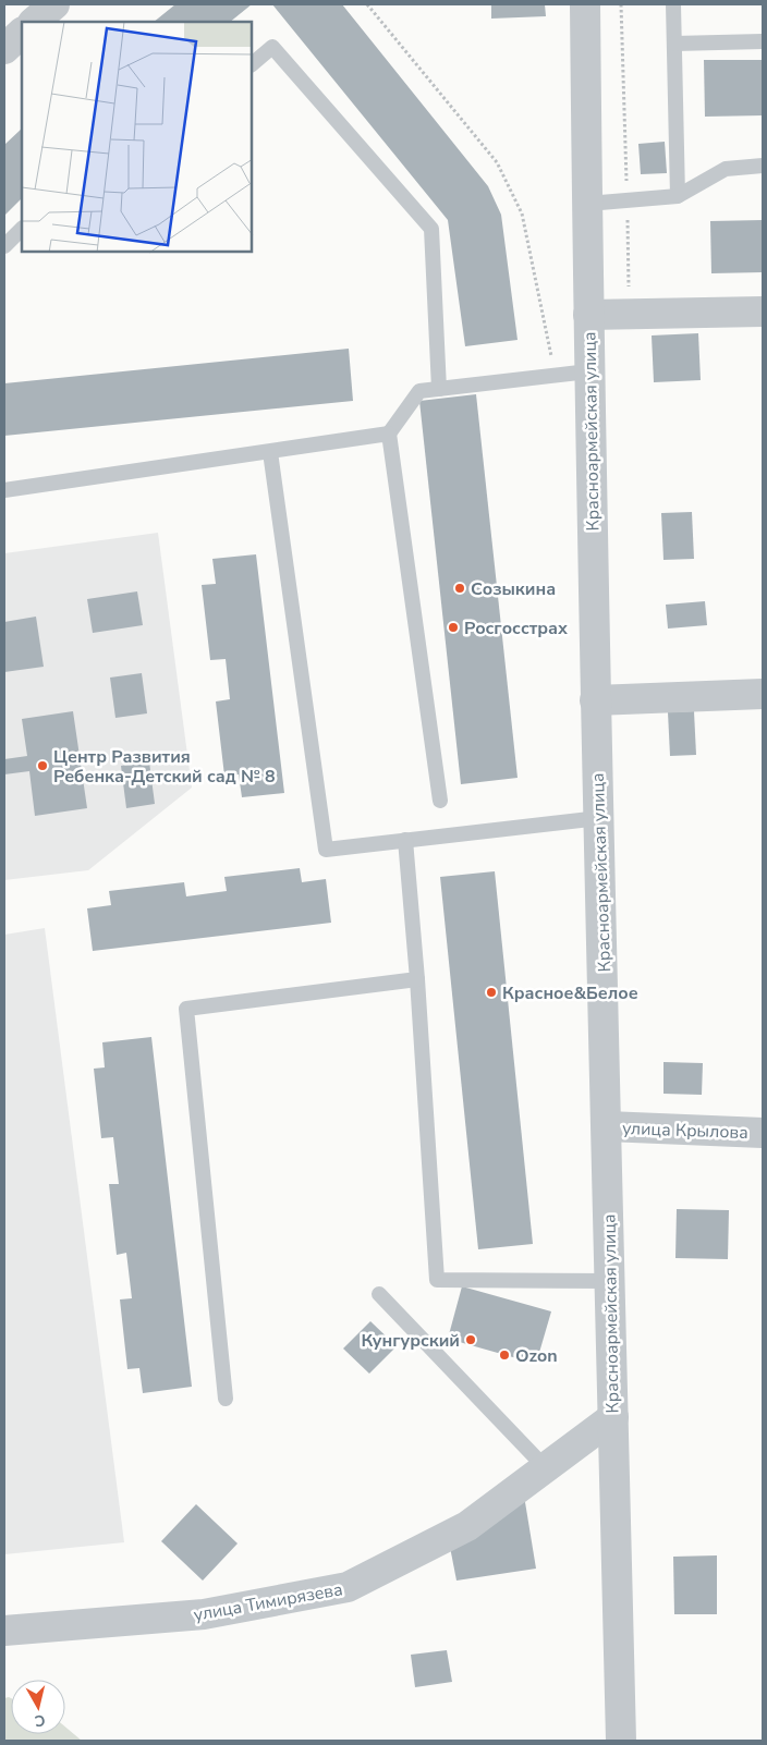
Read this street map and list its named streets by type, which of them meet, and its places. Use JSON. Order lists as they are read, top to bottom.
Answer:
{
  "streets": {
    "street": ["Красноармейская улица", "улица Крылова", "улица Тимирязева"]
  },
  "crossings": [
    ["Красноармейская улица", "улица Крылова"],
    ["Красноармейская улица", "улица Тимирязева"]
  ],
  "places": [
    "Созыкина",
    "Росгосстрах",
    "Центр Развития Ребенка-Детский сад № 8",
    "Красное&Белое",
    "Кунгурский",
    "Ozon"
  ],
  "north": "bottom"
}
